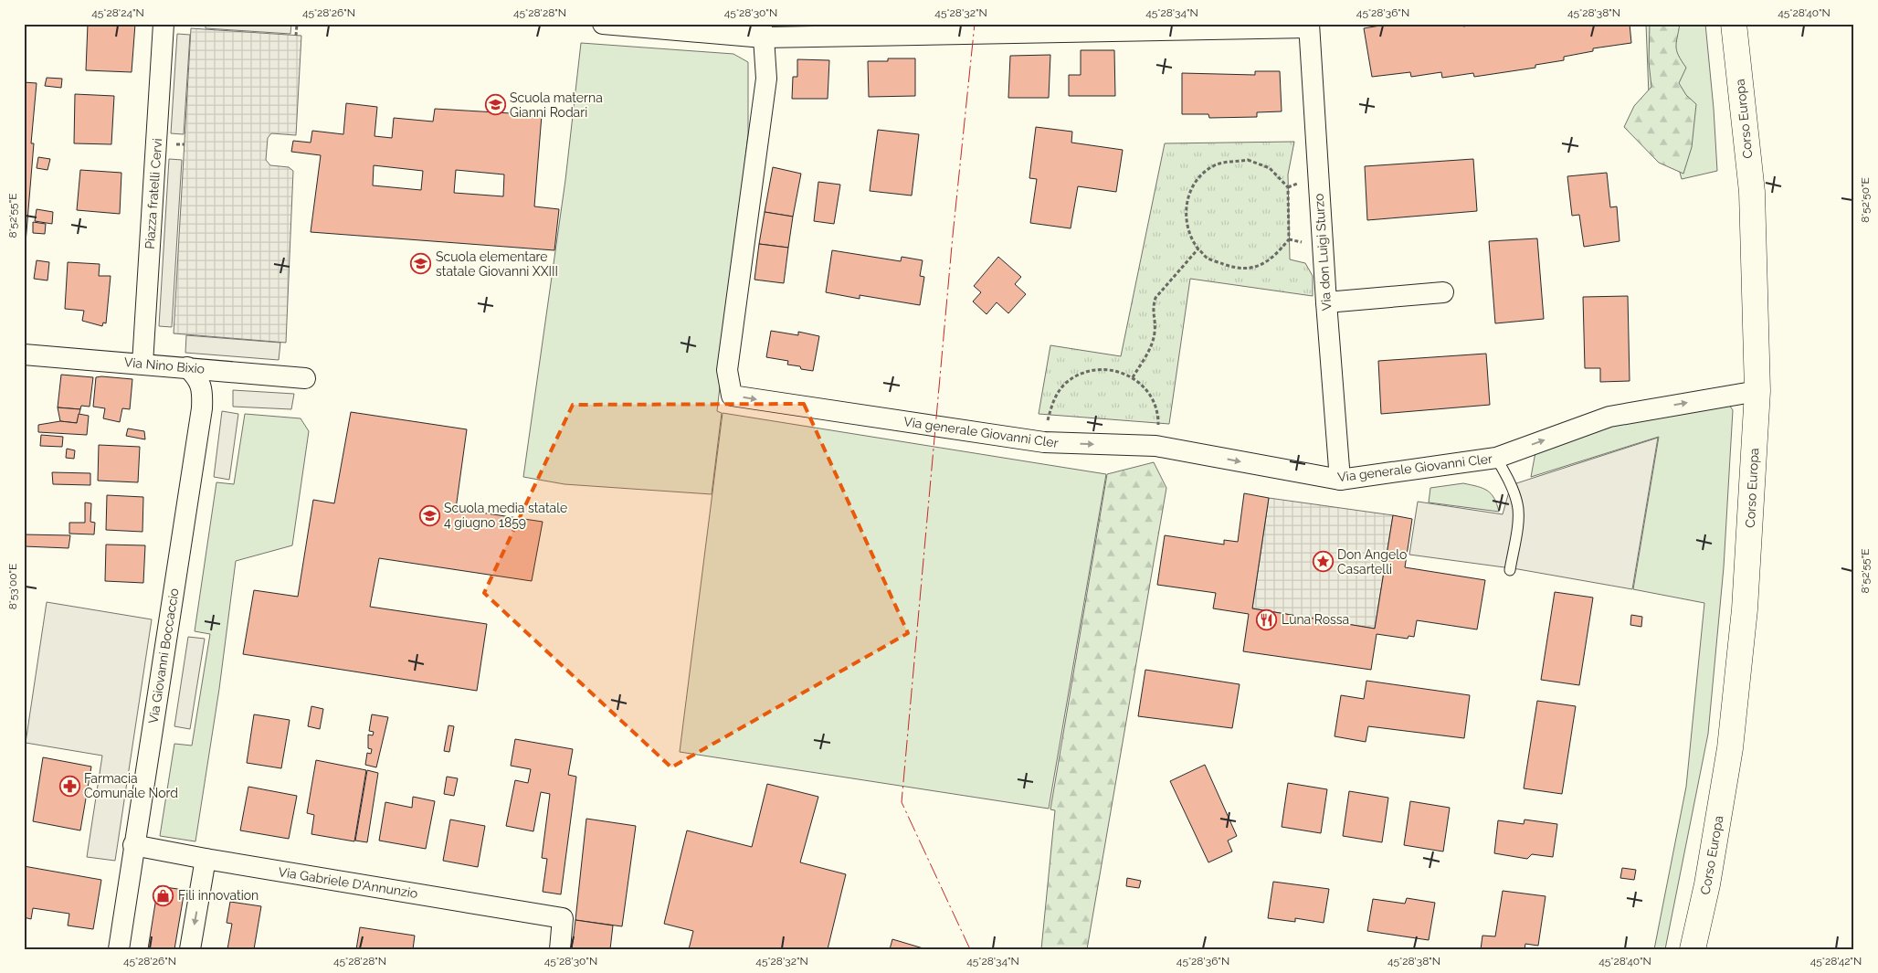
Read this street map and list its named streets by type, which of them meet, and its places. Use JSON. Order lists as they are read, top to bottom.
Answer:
{
  "streets": {
    "main road": ["Corso Europa"],
    "street": [
      "Piazza fratelli Cervi",
      "Via don Luigi Sturzo",
      "Via Nino Bixio",
      "Via generale Giovanni Cler",
      "Via Giovanni Boccaccio",
      "Via Gabriele D'Annunzio"
    ]
  },
  "crossings": [
    ["Corso Europa", "Via generale Giovanni Cler"],
    ["Piazza fratelli Cervi", "Via Nino Bixio"],
    ["Via don Luigi Sturzo", "Via generale Giovanni Cler"],
    ["Via Nino Bixio", "Via Giovanni Boccaccio"],
    ["Via Giovanni Boccaccio", "Via Gabriele D'Annunzio"]
  ],
  "places": {
    "school or university": ["Scuola materna Gianni Rodari", "Scuola elementare statale Giovanni XXIII", "Scuola media statale 4 giugno 1859"],
    "place": ["Don Angelo Casartelli"],
    "restaurant": ["Luna Rossa"],
    "pharmacy": ["Farmacia Comunale Nord"],
    "shop": ["Fili innovation"]
  },
  "coordinates": [
    "45°28'24\"N",
    "45°28'26\"N",
    "45°28'28\"N",
    "45°28'30\"N",
    "45°28'32\"N",
    "45°28'34\"N",
    "45°28'36\"N",
    "45°28'38\"N",
    "45°28'40\"N",
    "8°52'50\"E",
    "8°52'55\"E",
    "8°53'00\"E",
    "45°28'42\"N"
  ]
}
